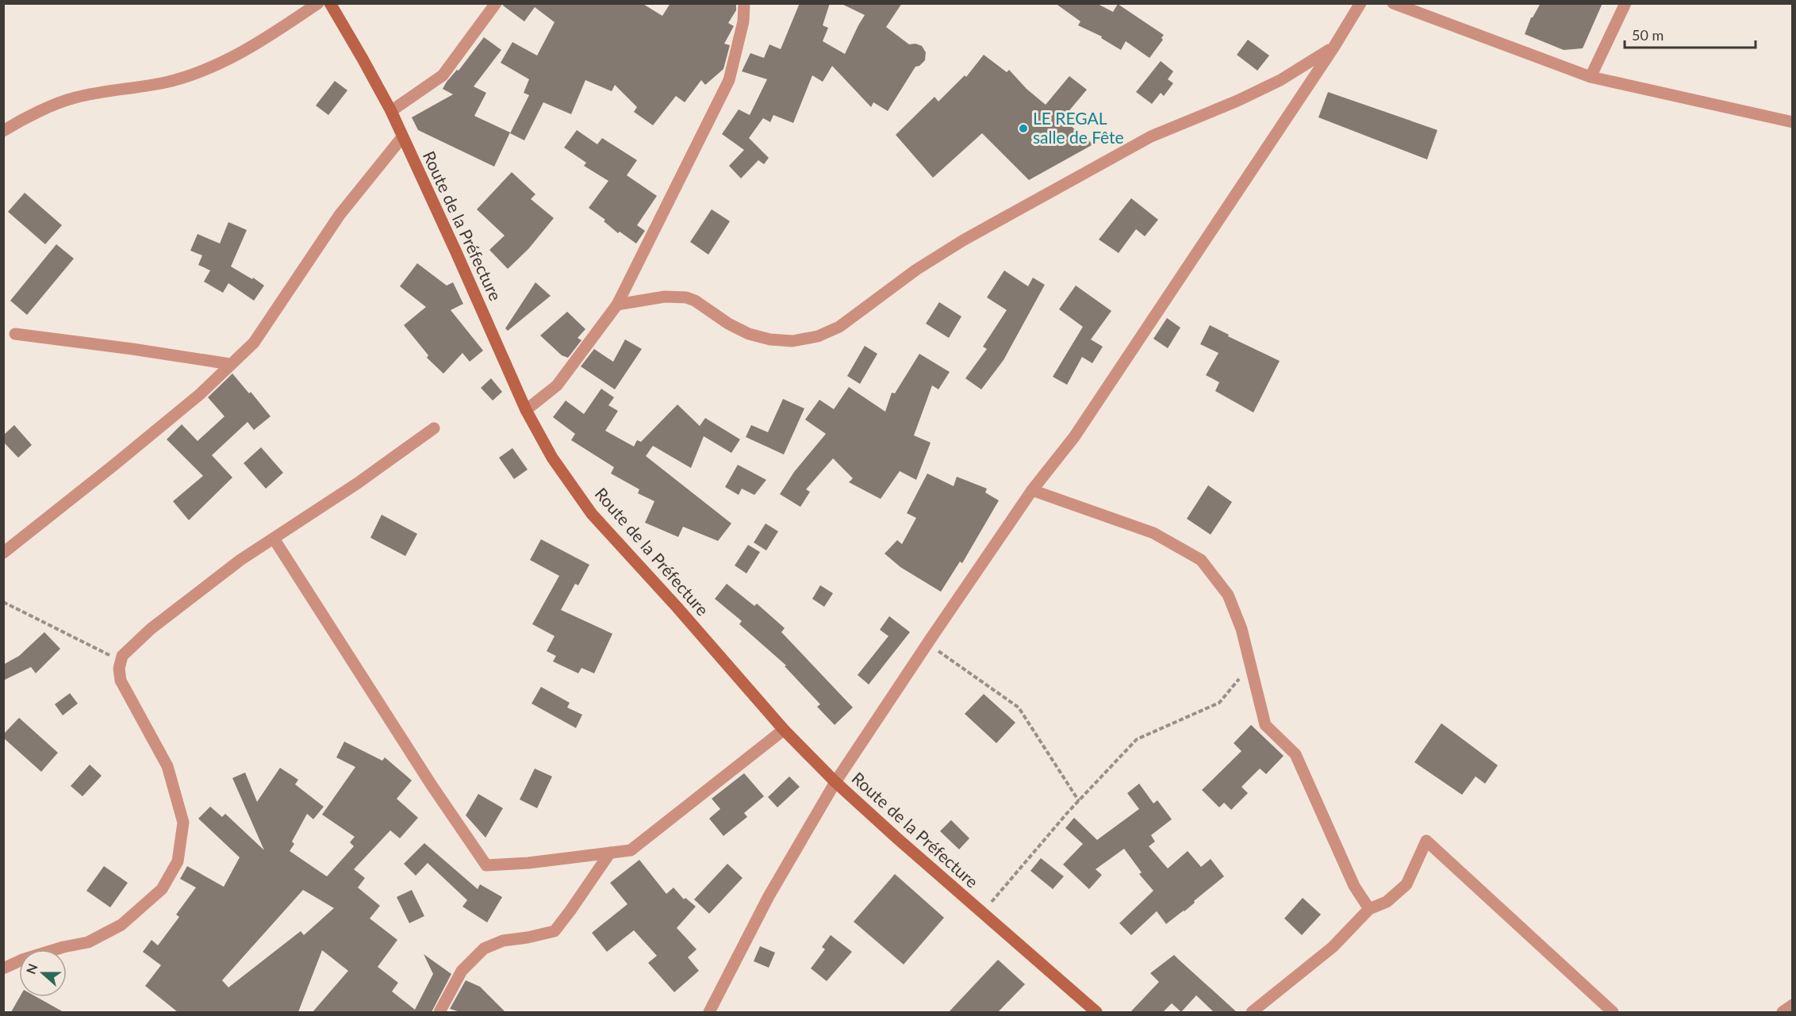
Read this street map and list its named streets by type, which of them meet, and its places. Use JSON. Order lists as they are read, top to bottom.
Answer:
{
  "streets": {
    "street": ["Route de la Préfecture"]
  },
  "places": ["LE REGAL salle de Fête"],
  "scale_bar": "50 m",
  "north": "left"
}
